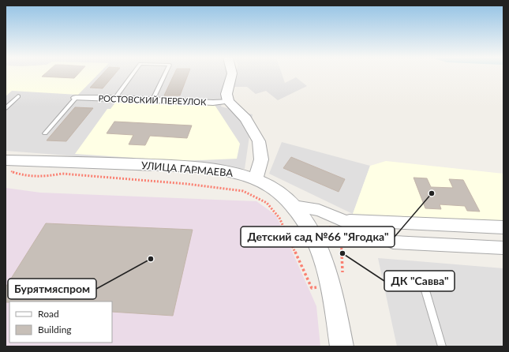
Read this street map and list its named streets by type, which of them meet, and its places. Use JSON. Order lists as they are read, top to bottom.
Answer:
{
  "streets": {
    "street": ["РОСТОВСКИЙ ПЕРЕУЛОК", "УЛИЦА ГАРМАЕВА"]
  },
  "places": ["Детский сад №66 \"Ягодка\"", "ДК \"Савва\"", "Бурятмяспром"],
  "legend": ["Road", "Building"]
}
